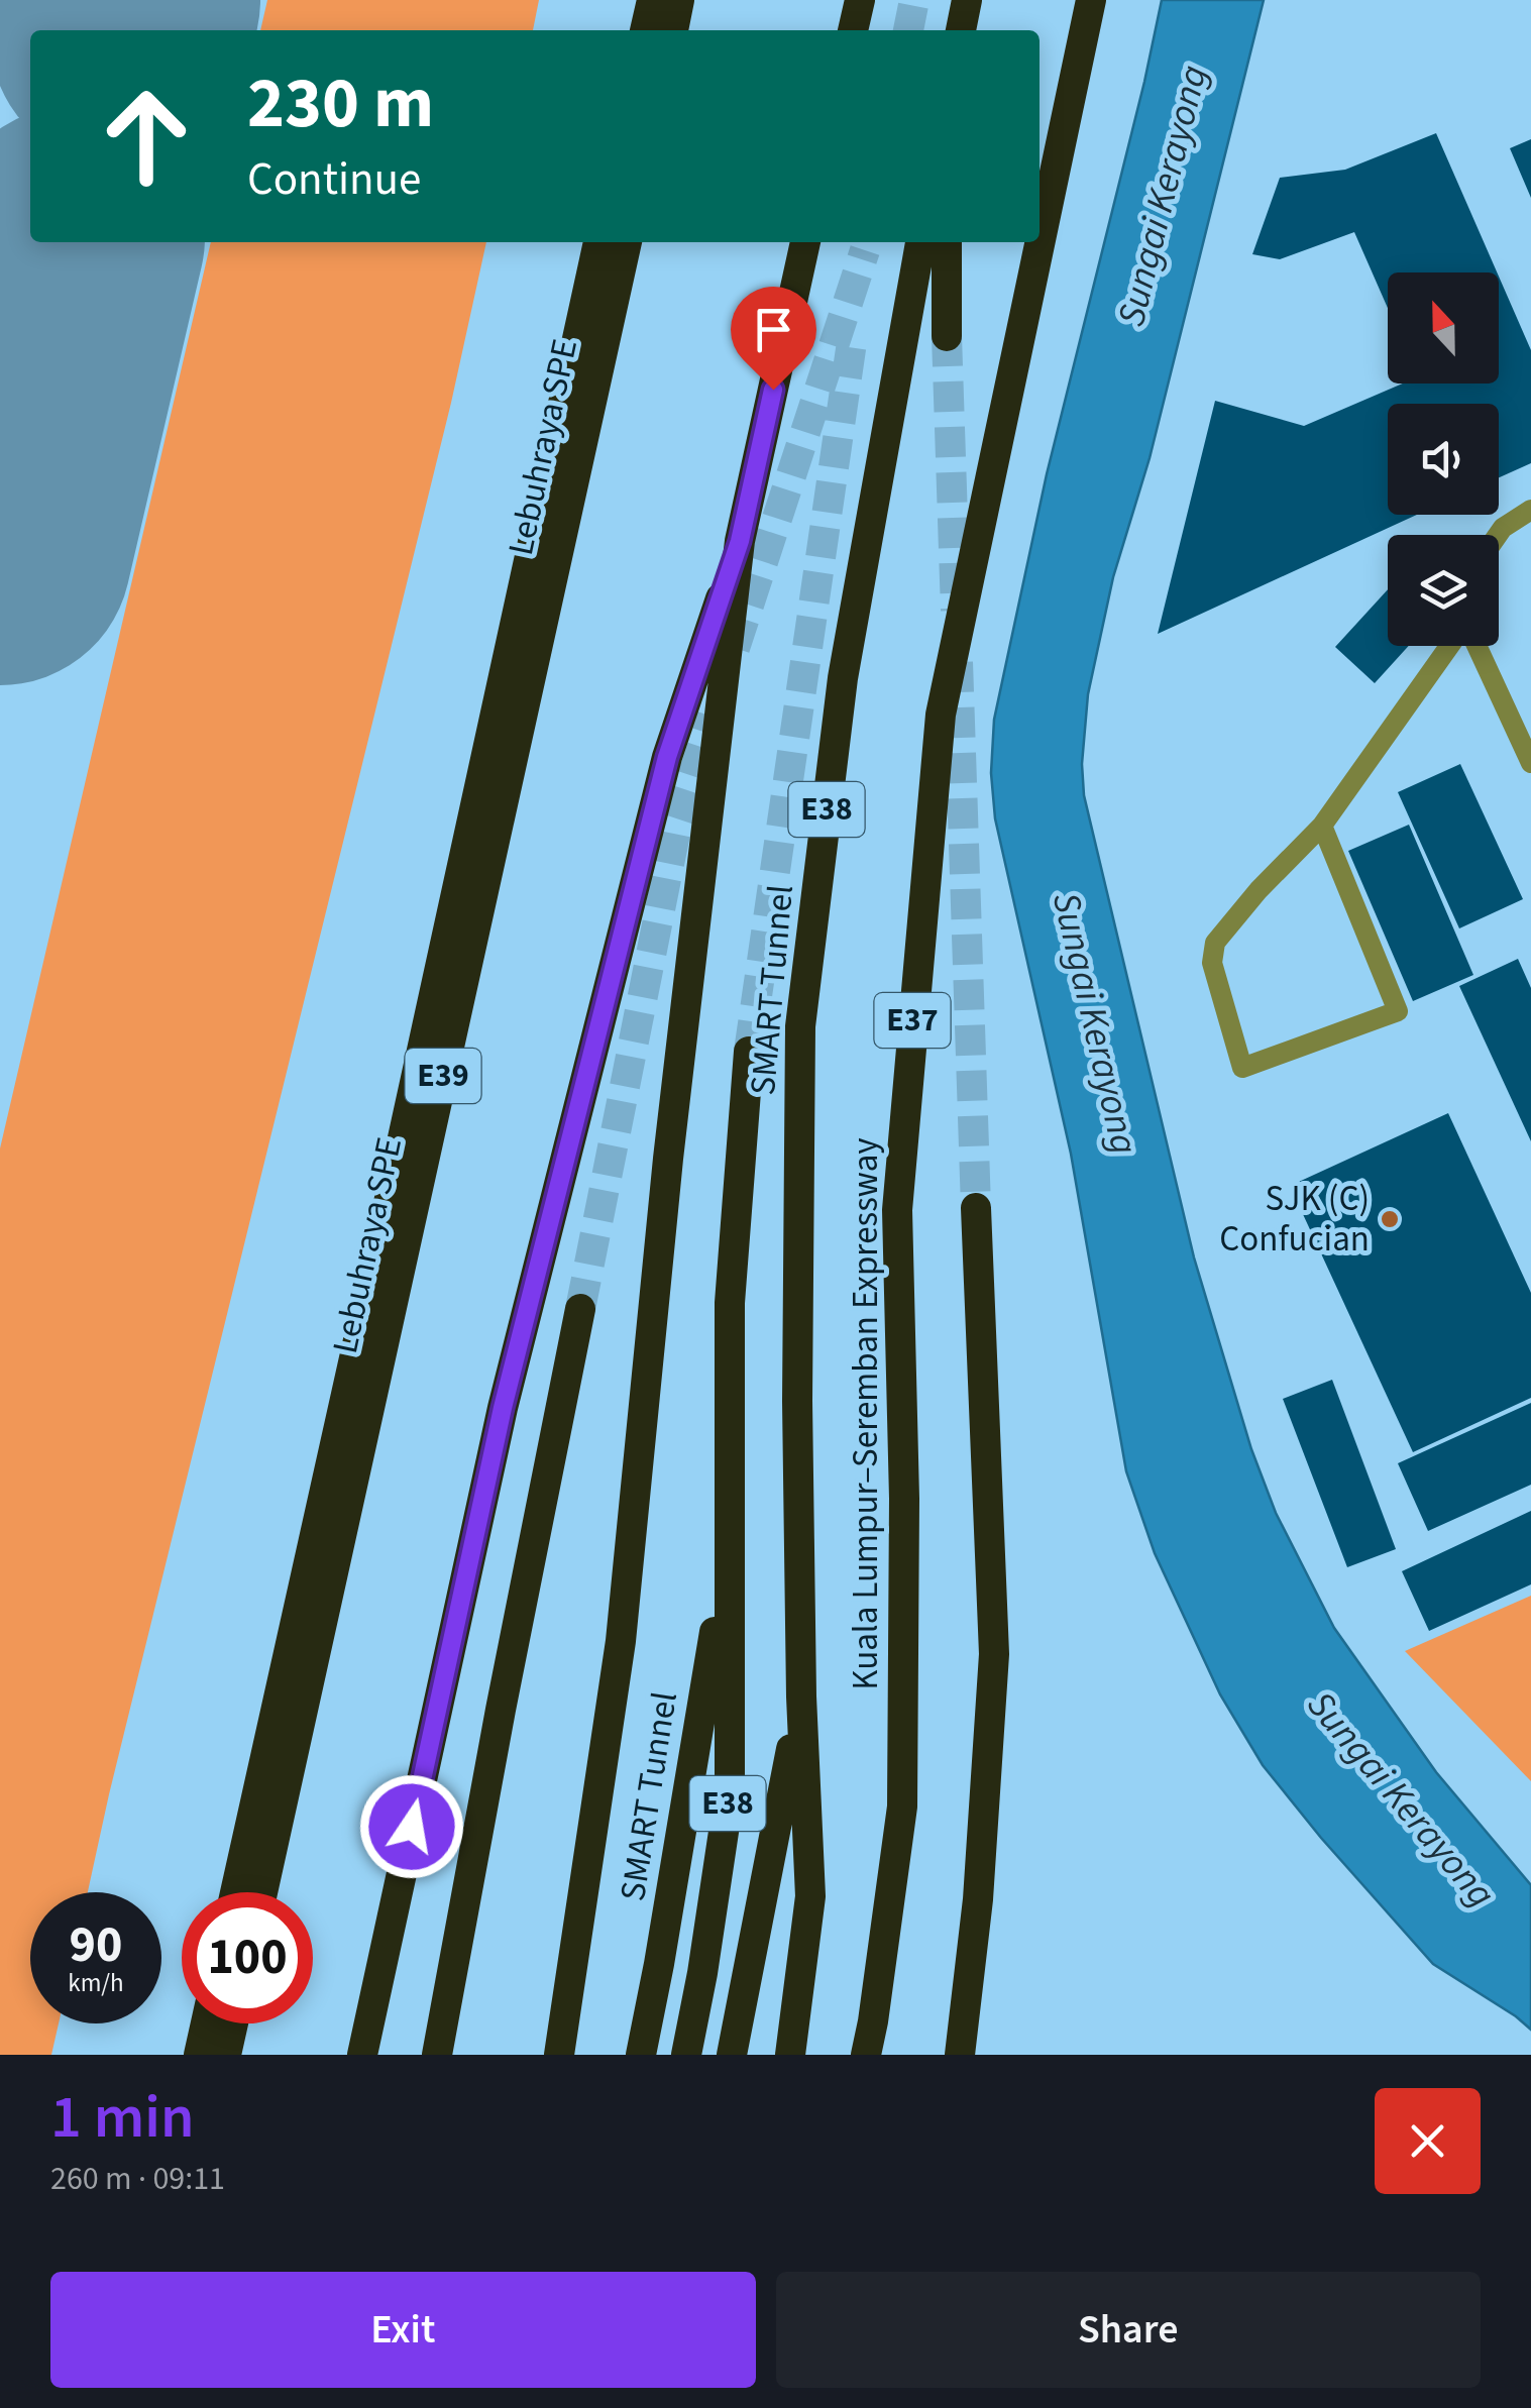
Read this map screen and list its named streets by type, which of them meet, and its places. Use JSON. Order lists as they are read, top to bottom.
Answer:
{
  "streets": {
    "highway": [
      "Lebuhraya SPE",
      "E38",
      "SMART Tunnel",
      "E37",
      "E39",
      "Kuala Lumpur–Seremban Expressway"
    ]
  },
  "water": ["Sungai Kerayong"],
  "places": ["SJK (C) Confucian"],
  "north": "top",
  "page": {
    "turn": ["230 m", "Continue"],
    "speed": "90 km/h",
    "limit": "100",
    "heading": ["1 min", "260 m · 09:11"],
    "buttons": ["Exit", "Share"]
  }
}
